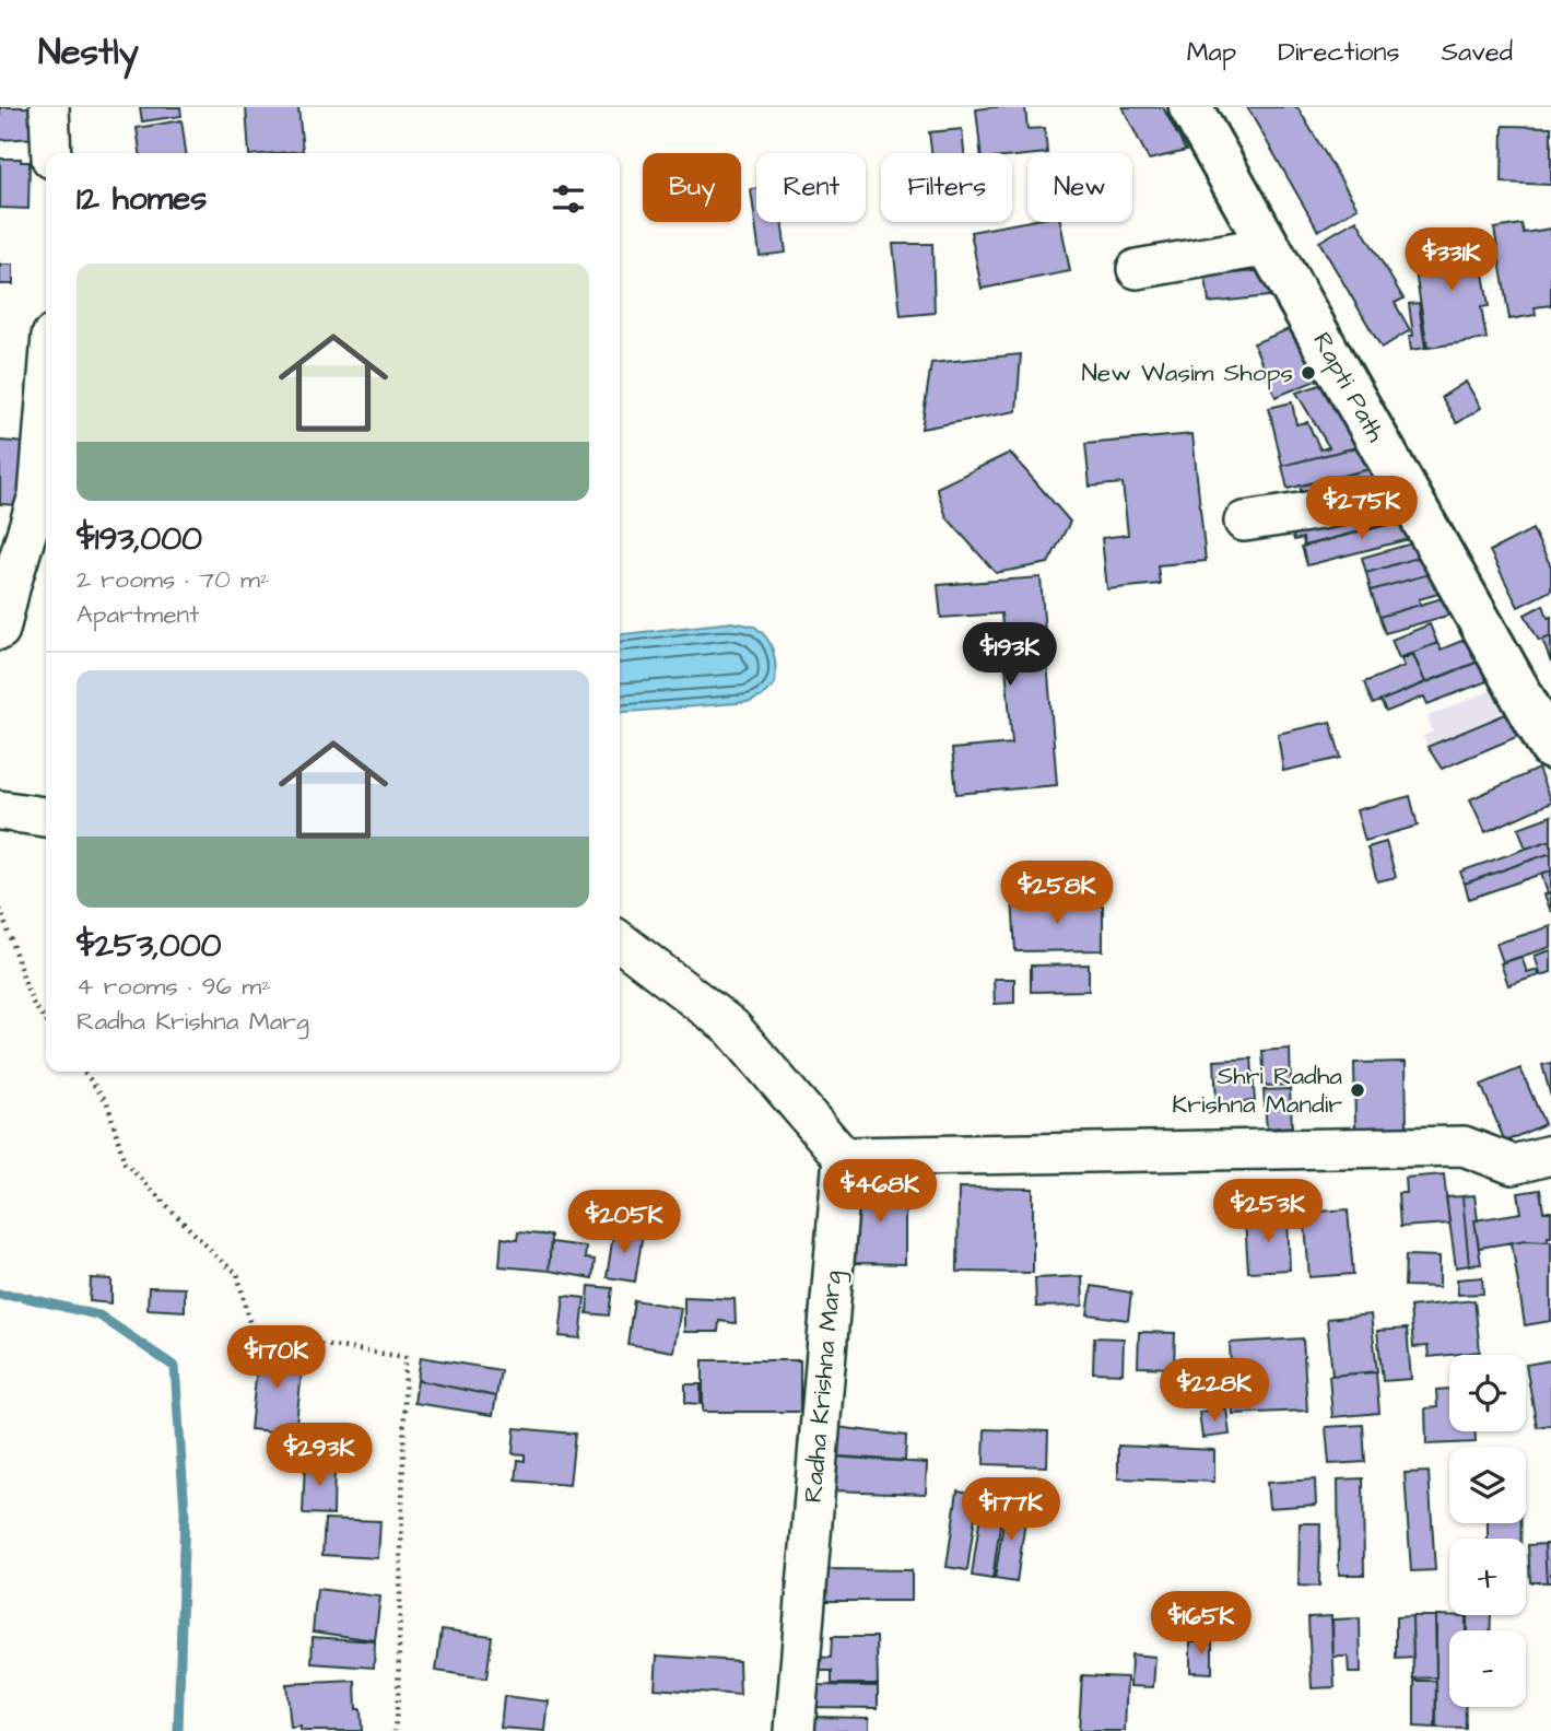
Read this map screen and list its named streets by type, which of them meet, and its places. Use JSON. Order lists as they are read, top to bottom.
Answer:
{
  "streets": {
    "main road": ["Rapti Path"],
    "street": ["Radha Krishna Marg"]
  },
  "places": ["New Wasim Shops", "Shri Radha Krishna Mandir"],
  "page": {
    "header": "Nestly",
    "nav": ["Map", "Directions", "Saved"],
    "chip": [
      "Buy",
      "Rent",
      "Filters",
      "New"
    ],
    "heading": "12 homes",
    "price": [
      "$331K",
      "$275K",
      "$193K",
      "$258K",
      "$468K",
      "$253K",
      "$205K",
      "$170K",
      "$228K",
      "$293K",
      "$177K",
      "$165K"
    ],
    "list": [
      {
        "name": "$193,000",
        "note": "2 rooms · 70 m² · Apartment"
      },
      {
        "name": "$253,000",
        "note": "4 rooms · 96 m² · Radha Krishna Marg"
      }
    ],
    "map_buttons": ["+", "−"]
  }
}
